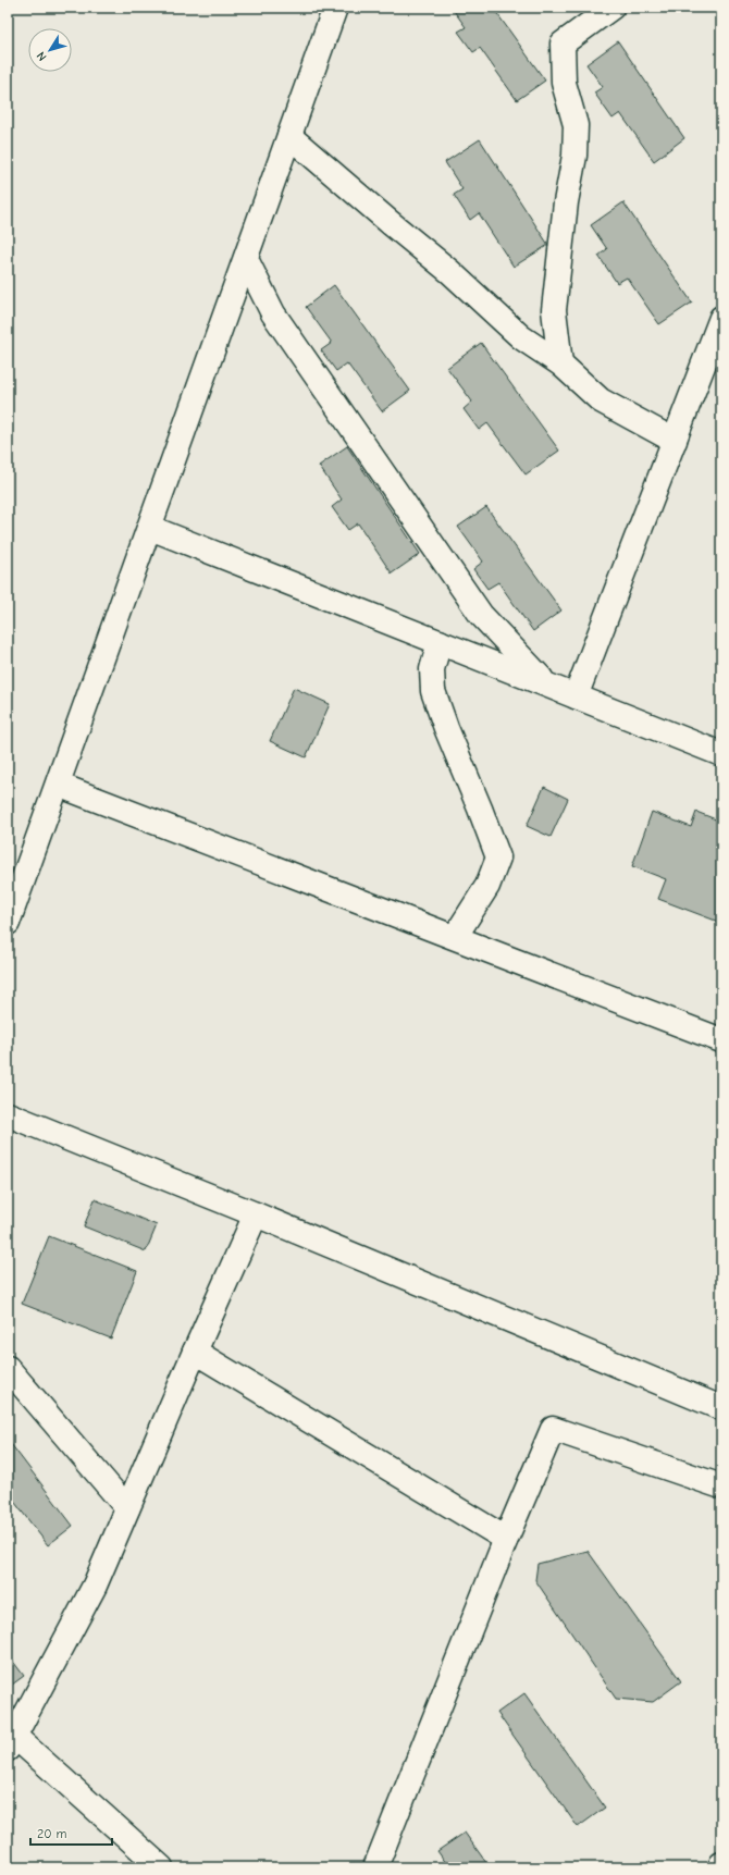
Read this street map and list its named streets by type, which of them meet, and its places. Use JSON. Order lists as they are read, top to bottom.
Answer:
{
  "scale_bar": "20 m",
  "north": "bottom left"
}
